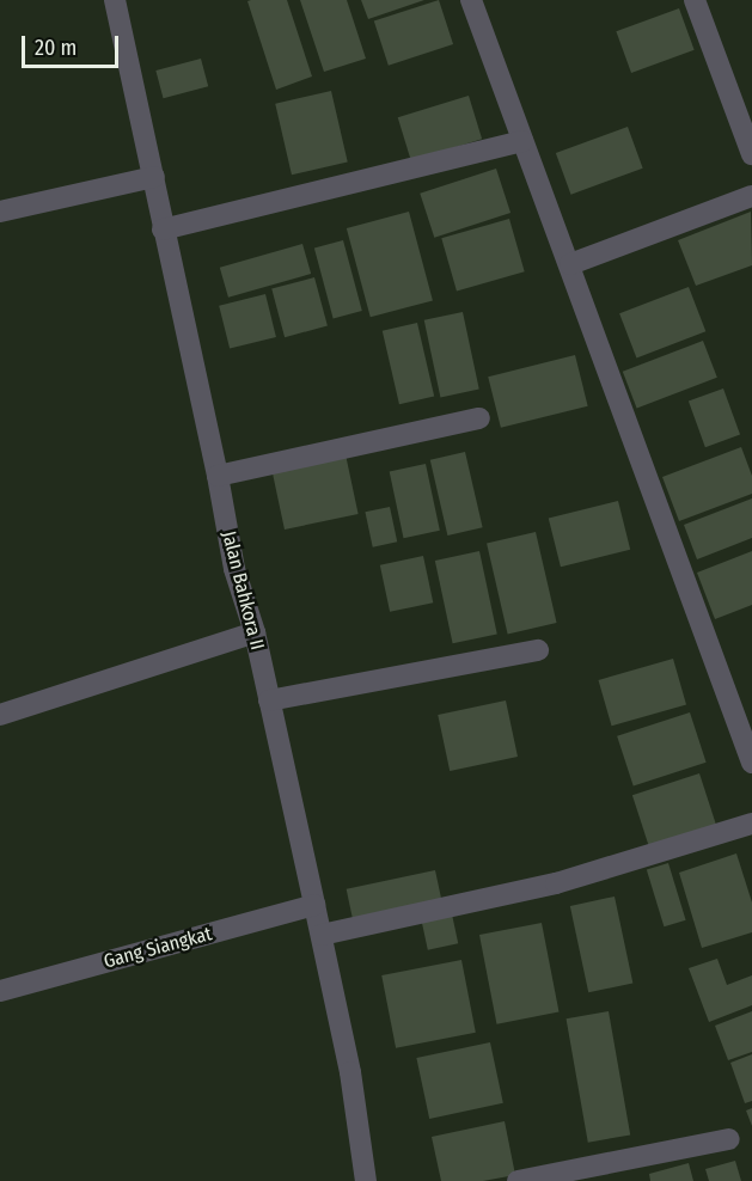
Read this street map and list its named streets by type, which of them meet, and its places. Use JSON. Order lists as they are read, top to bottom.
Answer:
{
  "streets": {
    "street": ["Jalan Bahkora II", "Gang Siangkat"]
  },
  "crossings": [
    ["Jalan Bahkora II", "Gang Siangkat"]
  ],
  "scale_bar": "20 m"
}
